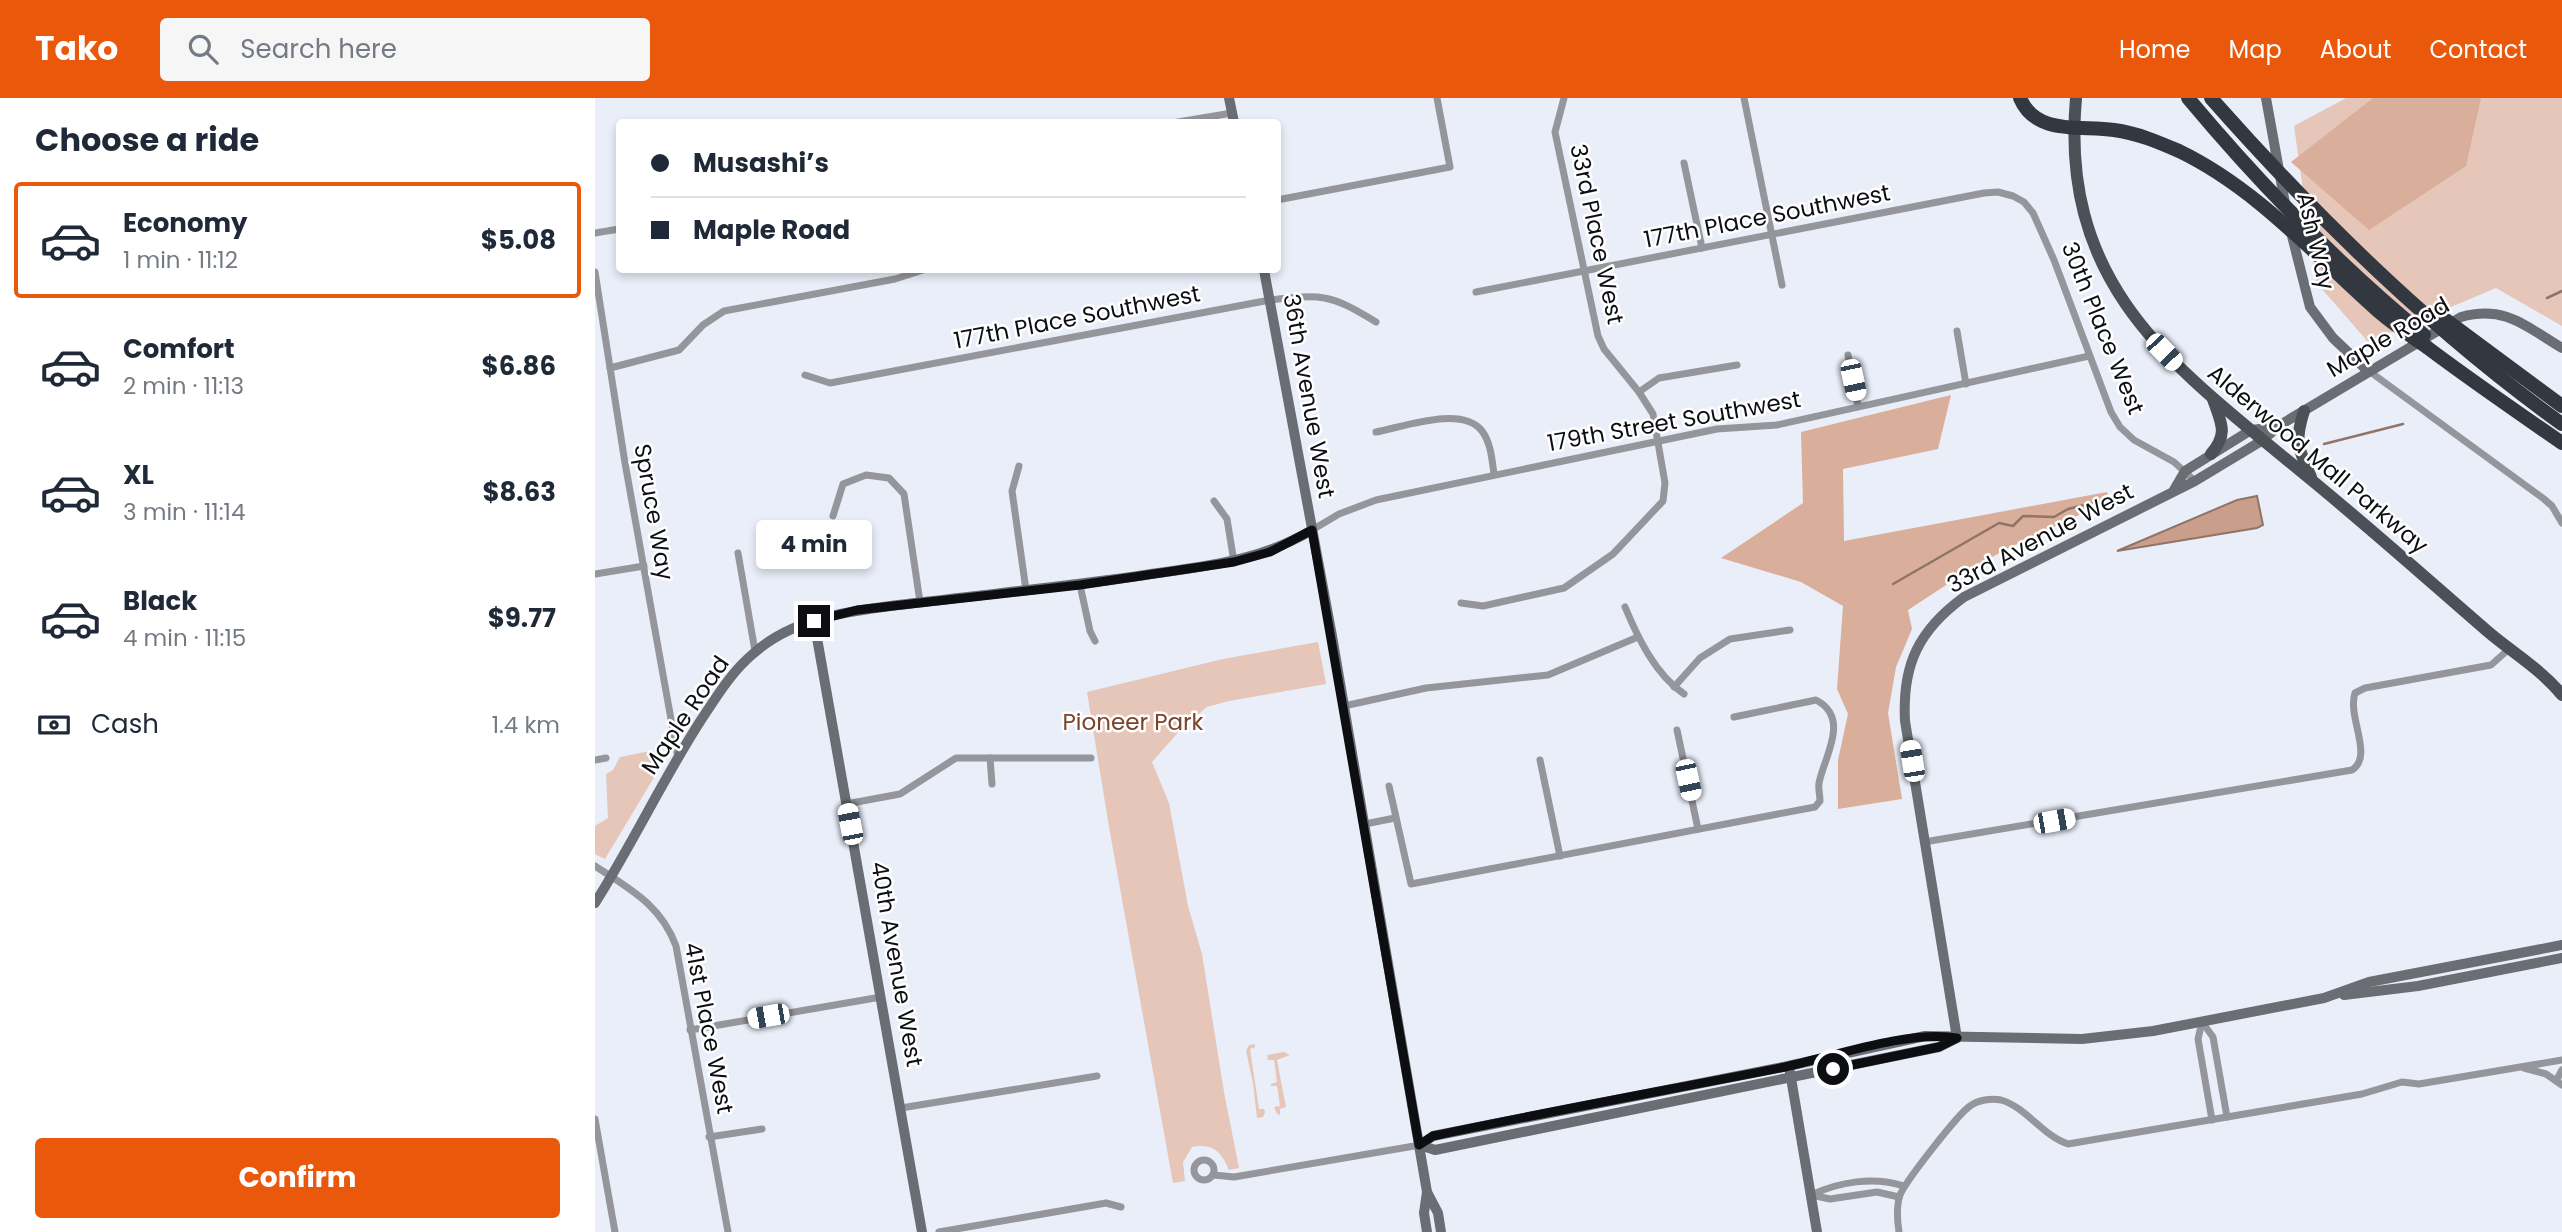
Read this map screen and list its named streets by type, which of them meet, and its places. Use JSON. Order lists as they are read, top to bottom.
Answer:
{
  "streets": {
    "main road": ["Alderwood Mall Parkway"],
    "street": [
      "177th Place Southwest",
      "33rd Place West",
      "Ash Way",
      "30th Place West",
      "Maple Road",
      "36th Avenue West",
      "179th Street Southwest",
      "Spruce Way",
      "33rd Avenue West",
      "40th Avenue West",
      "41st Place West"
    ]
  },
  "crossings": [
    ["177th Place Southwest", "33rd Place West"],
    ["177th Place Southwest", "30th Place West"],
    ["177th Place Southwest", "36th Avenue West"],
    ["33rd Place West", "179th Street Southwest"],
    ["Ash Way", "Maple Road"],
    ["30th Place West", "179th Street Southwest"],
    ["30th Place West", "33rd Avenue West"],
    ["Maple Road", "36th Avenue West"],
    ["Maple Road", "179th Street Southwest"],
    ["Maple Road", "Alderwood Mall Parkway"],
    ["Maple Road", "Spruce Way"],
    ["Maple Road", "33rd Avenue West"],
    ["Maple Road", "40th Avenue West"],
    ["Maple Road", "41st Place West"],
    ["36th Avenue West", "179th Street Southwest"],
    ["Alderwood Mall Parkway", "33rd Avenue West"]
  ],
  "parks": ["Pioneer Park"],
  "page": {
    "header": "Tako",
    "search": "Search here",
    "nav": [
      "Home",
      "Map",
      "About",
      "Contact"
    ],
    "heading": "Choose a ride",
    "banner": ["Musashi’s", "Maple Road"],
    "list": [
      {
        "name": "Economy",
        "note": "1 min · 11:12",
        "value": "$5.08"
      },
      {
        "name": "Comfort",
        "note": "2 min · 11:13",
        "value": "$6.86"
      },
      {
        "name": "XL",
        "note": "3 min · 11:14",
        "value": "$8.63"
      },
      {
        "name": "Black",
        "note": "4 min · 11:15",
        "value": "$9.77"
      }
    ],
    "bubble": "4 min",
    "pay": ["Cash", "1.4 km"],
    "buttons": "Confirm"
  }
}
